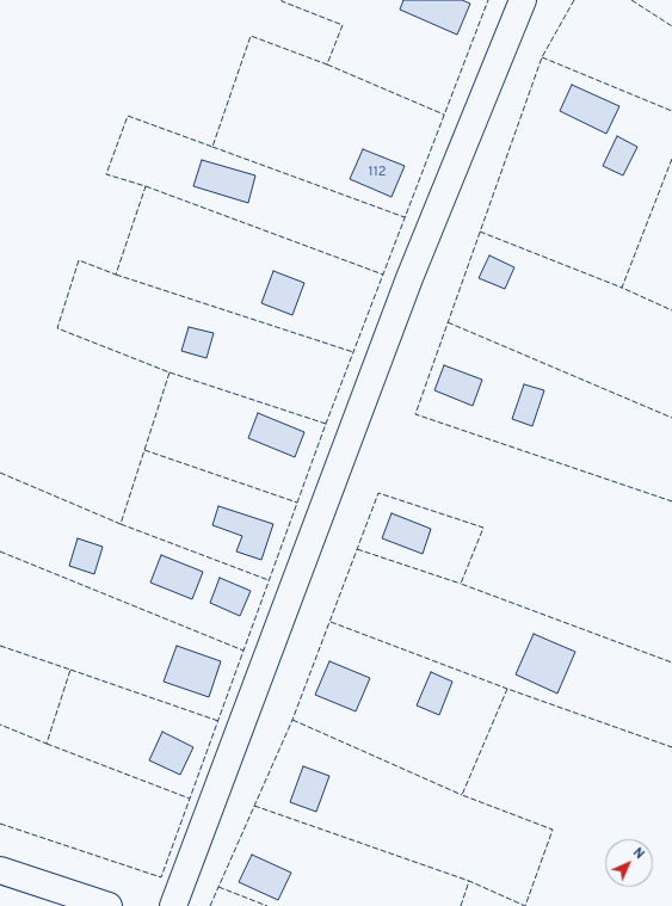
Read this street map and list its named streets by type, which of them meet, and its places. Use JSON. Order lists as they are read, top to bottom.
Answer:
{
  "house_numbers": ["112"],
  "north": "top right"
}
